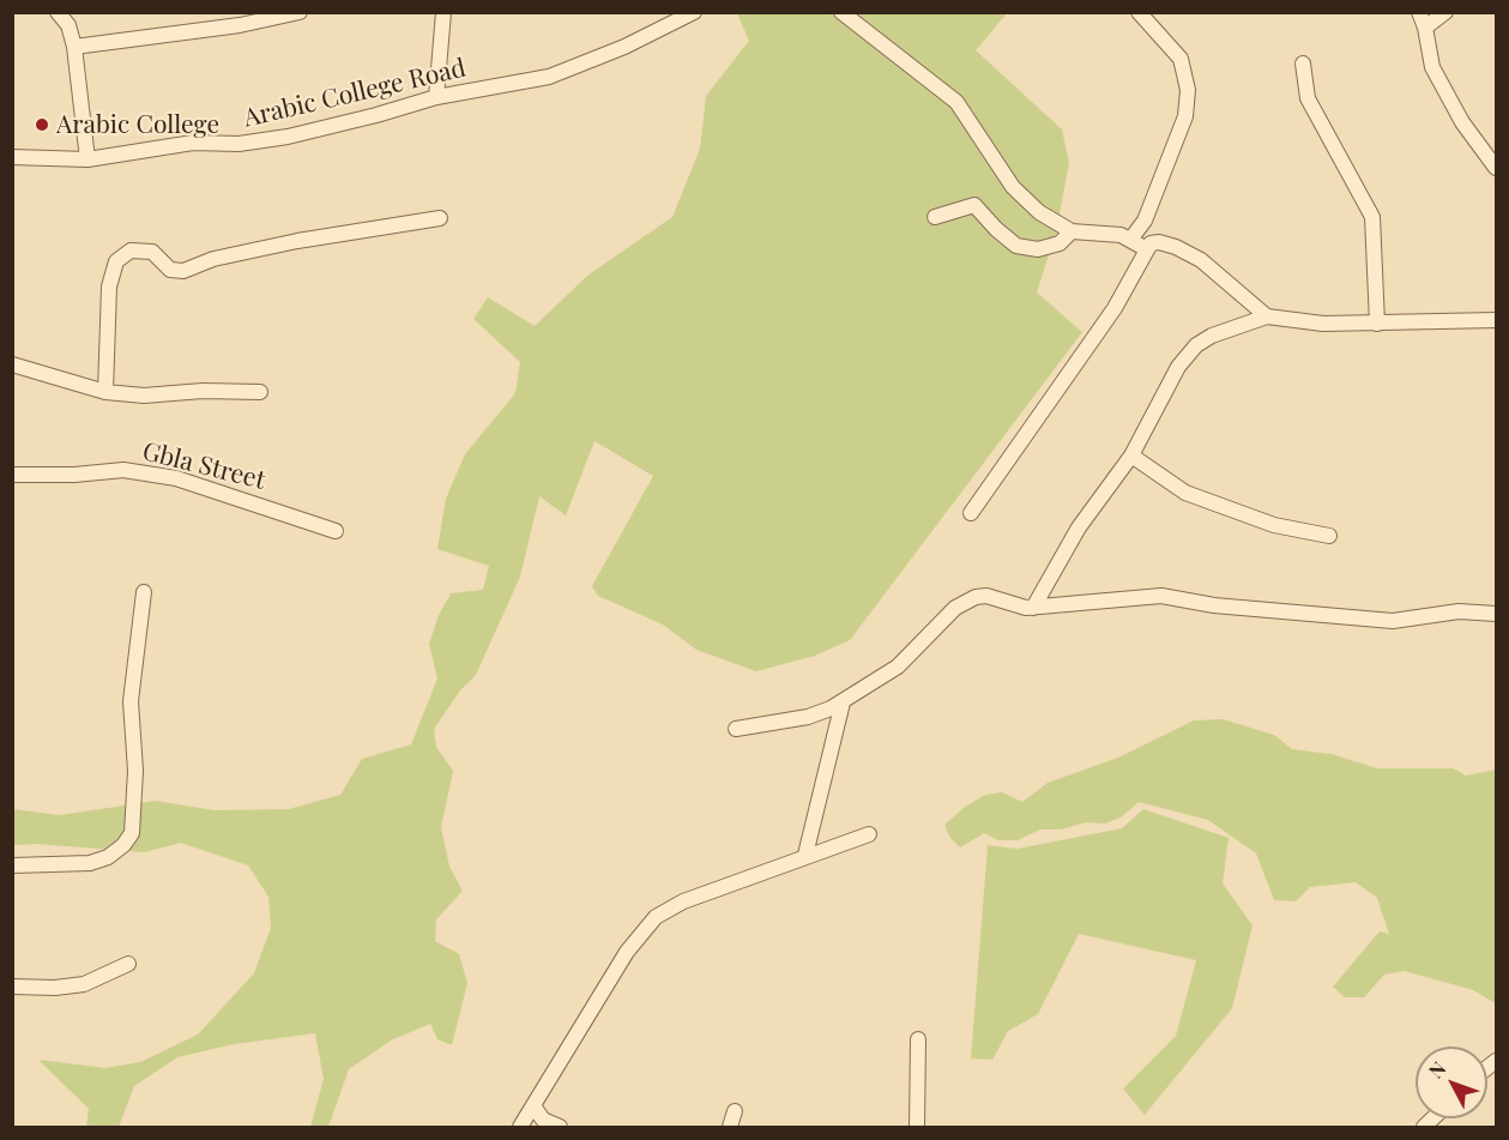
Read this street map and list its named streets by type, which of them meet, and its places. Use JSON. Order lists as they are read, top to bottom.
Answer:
{
  "streets": {
    "street": ["Arabic College Road", "Gbla Street"]
  },
  "places": ["Arabic College"],
  "north": "top left"
}
